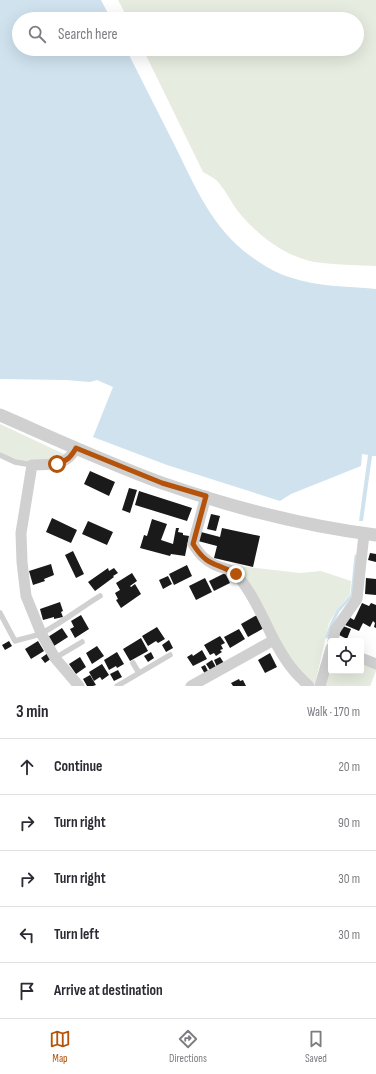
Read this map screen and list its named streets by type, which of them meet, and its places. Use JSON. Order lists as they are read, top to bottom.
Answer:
{
  "page": {
    "search": "Search here",
    "heading": ["3 min", "Walk · 170 m"],
    "list": [
      ["Continue", "20 m"],
      ["Turn right", "90 m"],
      ["Turn right", "30 m"],
      ["Turn left", "30 m"],
      "Arrive at destination"
    ],
    "nav": ["Map", "Directions", "Saved"]
  }
}
